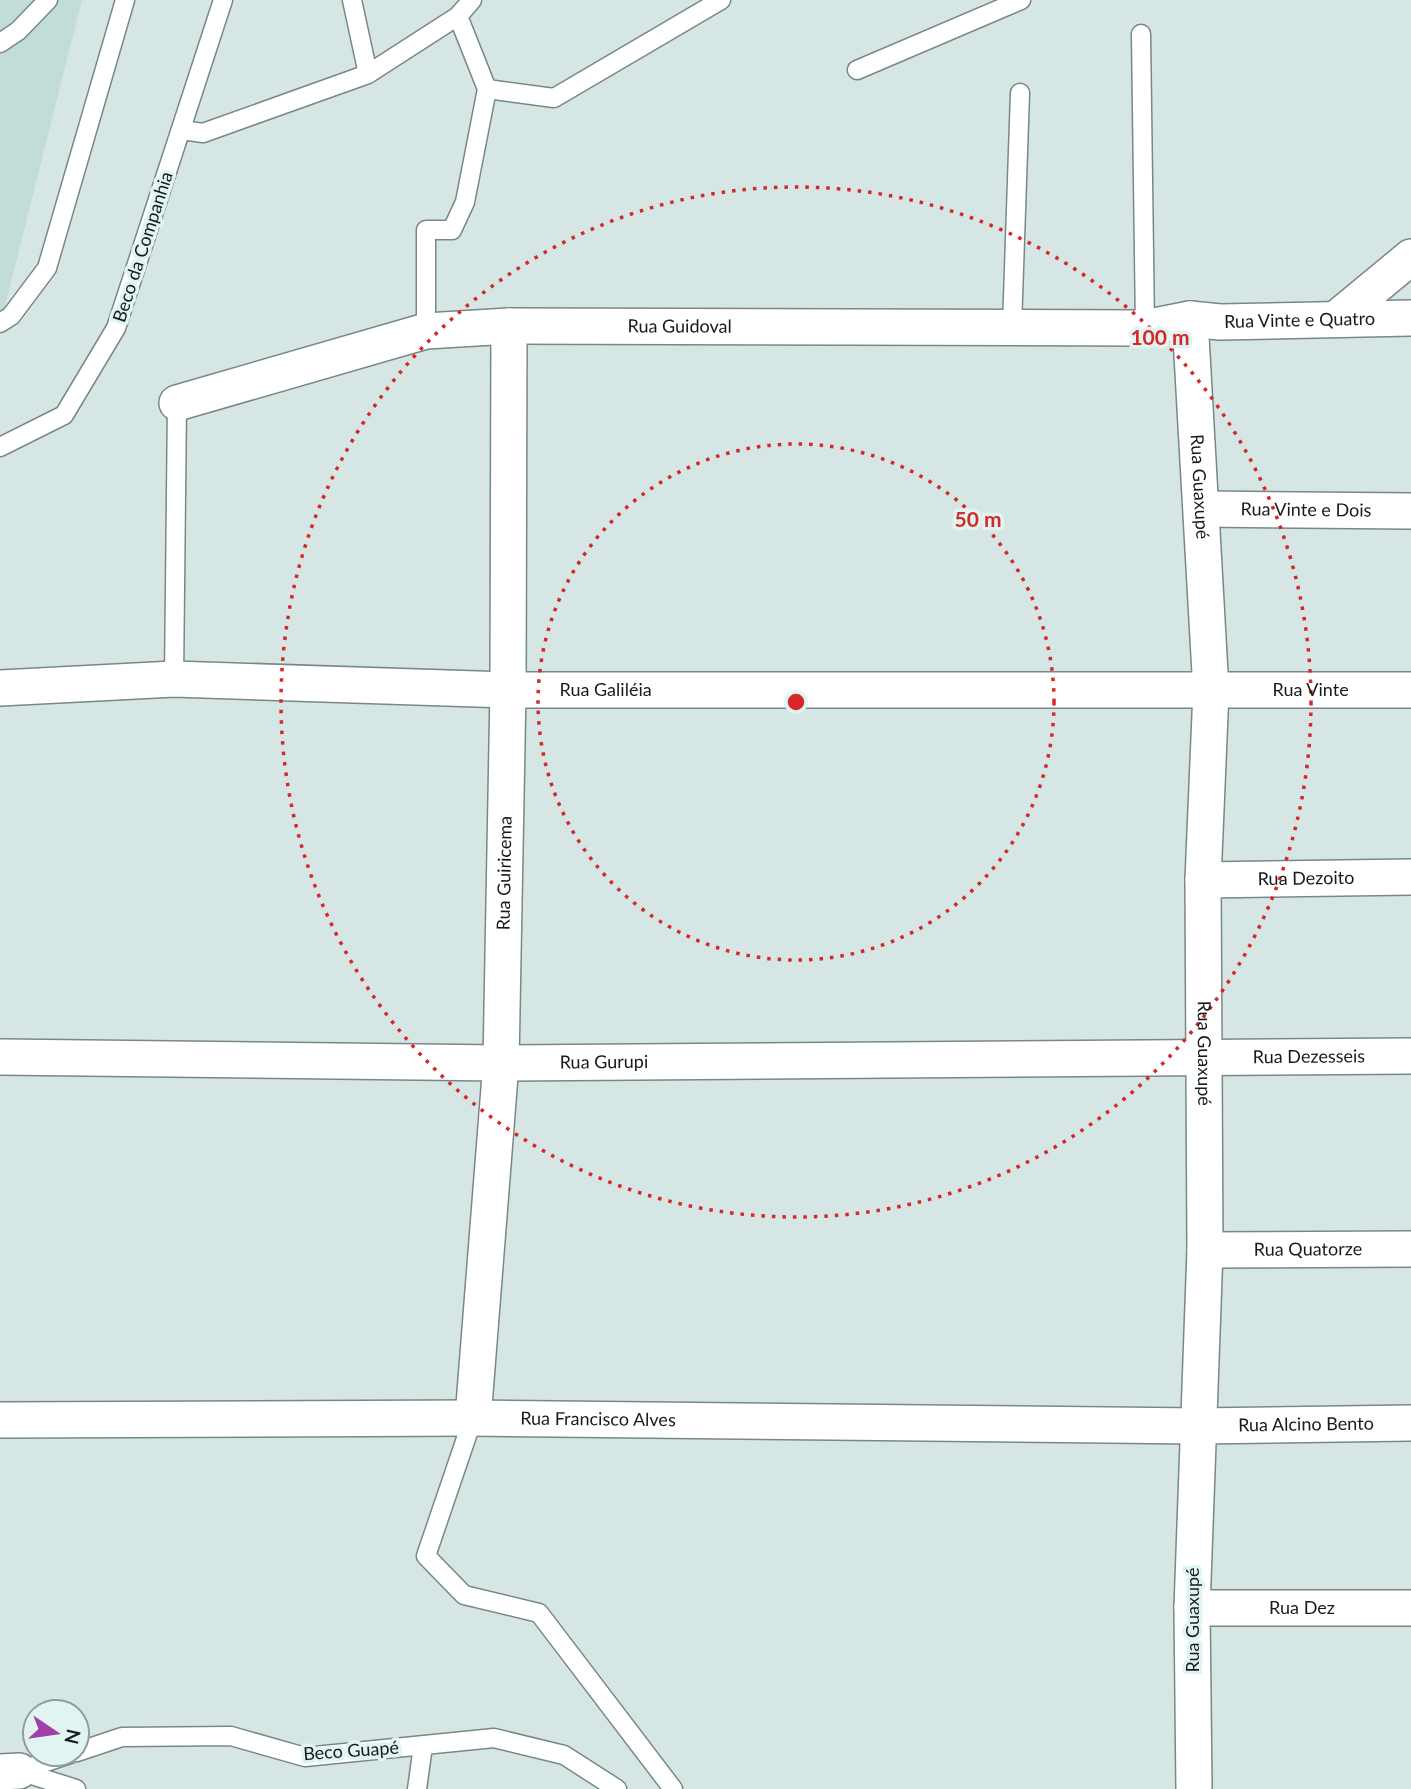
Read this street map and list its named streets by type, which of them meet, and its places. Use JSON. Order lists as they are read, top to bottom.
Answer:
{
  "streets": {
    "street": [
      "Rua Vinte e Quatro",
      "Rua Guidoval",
      "Rua Guaxupé",
      "Rua Vinte e Dois",
      "Rua Galiléia",
      "Rua Vinte",
      "Rua Guiricema",
      "Rua Dezoito",
      "Rua Dezesseis",
      "Rua Gurupi",
      "Rua Quatorze",
      "Rua Francisco Alves",
      "Rua Alcino Bento",
      "Rua Dez"
    ],
    "lane": ["Beco da Companhia", "Beco Guapé"]
  },
  "crossings": [
    ["Rua Vinte e Quatro", "Rua Guidoval"],
    ["Rua Vinte e Quatro", "Rua Guaxupé"],
    ["Rua Guidoval", "Rua Guaxupé"],
    ["Rua Guidoval", "Rua Guiricema"],
    ["Rua Guaxupé", "Rua Vinte e Dois"],
    ["Rua Guaxupé", "Rua Galiléia"],
    ["Rua Guaxupé", "Rua Vinte"],
    ["Rua Guaxupé", "Rua Dezoito"],
    ["Rua Guaxupé", "Rua Dezesseis"],
    ["Rua Guaxupé", "Rua Gurupi"],
    ["Rua Guaxupé", "Rua Quatorze"],
    ["Rua Guaxupé", "Rua Francisco Alves"],
    ["Rua Guaxupé", "Rua Alcino Bento"],
    ["Rua Guaxupé", "Rua Dez"],
    ["Rua Galiléia", "Rua Vinte"],
    ["Rua Galiléia", "Rua Guiricema"],
    ["Rua Guiricema", "Rua Gurupi"],
    ["Rua Guiricema", "Rua Francisco Alves"],
    ["Rua Dezesseis", "Rua Gurupi"],
    ["Rua Francisco Alves", "Rua Alcino Bento"]
  ],
  "north": "right",
  "rings": ["100 m", "50 m"]
}
